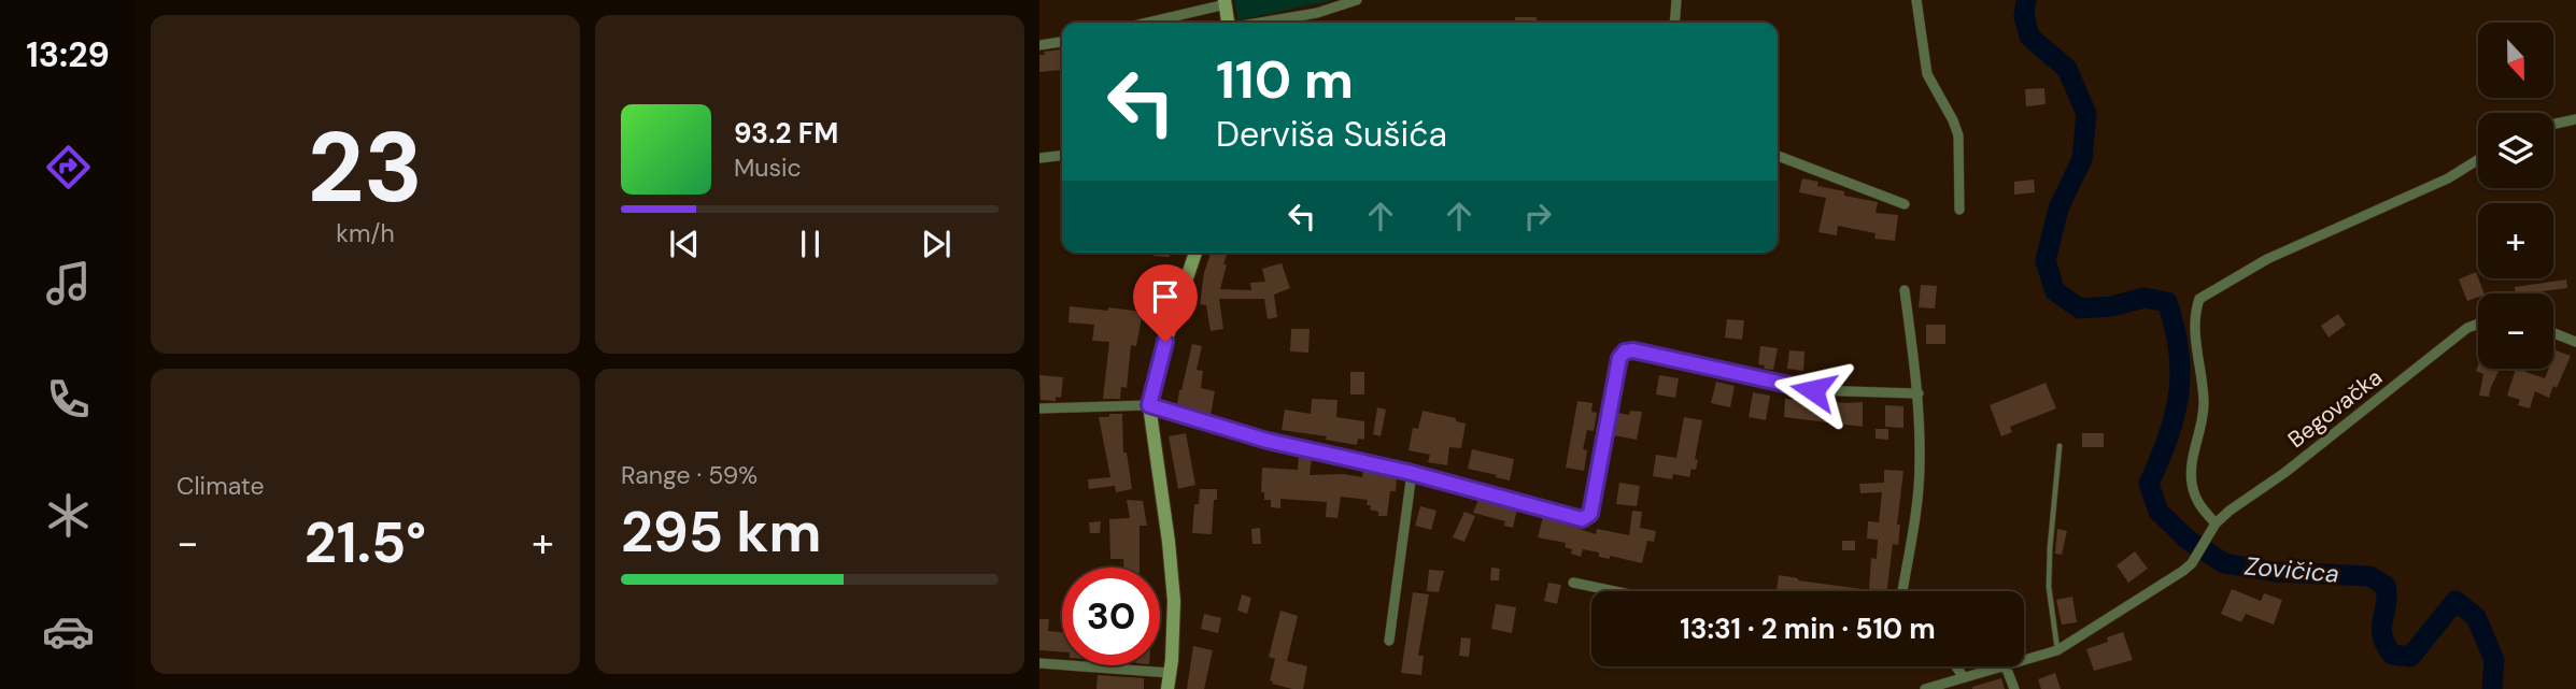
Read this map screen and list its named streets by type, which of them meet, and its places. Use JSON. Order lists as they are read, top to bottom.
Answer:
{
  "streets": {
    "street": ["Begovačka"]
  },
  "water": ["Zovičica"],
  "north": "bottom",
  "page": {
    "tabs": "13:29",
    "tile": [
      ["23", "km/h"],
      "Climate",
      ["Range · 59%", "295 km"]
    ],
    "map_buttons": ["+", "−"],
    "turn": ["110 m", "Derviša Sušića"],
    "song": ["93.2 FM", "Music"],
    "heat": ["−", "21.5°", "+"],
    "limit": "30",
    "trip": "13:31 · 2 min · 510 m"
  }
}
